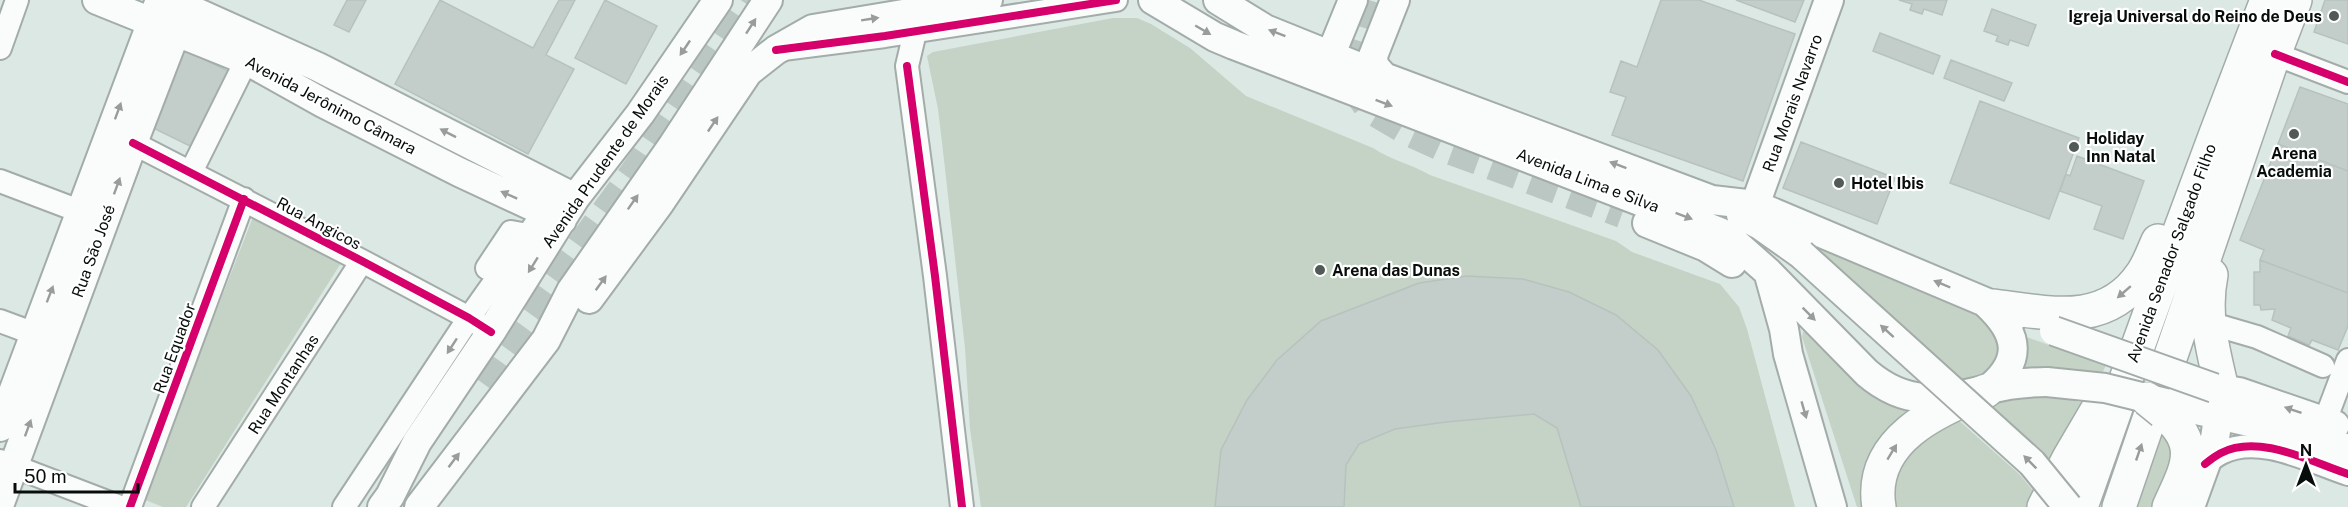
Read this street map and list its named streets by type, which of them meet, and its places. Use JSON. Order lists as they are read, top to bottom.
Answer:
{
  "streets": {
    "highway": ["Avenida Senador Salgado Filho"],
    "main road": [
      "Rua Morais Navarro",
      "Avenida Jerônimo Câmara",
      "Avenida Prudente de Morais",
      "Avenida Lima e Silva",
      "Rua São José"
    ],
    "street": ["Rua Angicos", "Rua Equador", "Rua Montanhas"]
  },
  "crossings": [
    ["Rua Morais Navarro", "Avenida Lima e Silva"],
    ["Avenida Jerônimo Câmara", "Avenida Prudente de Morais"],
    ["Avenida Jerônimo Câmara", "Rua São José"],
    ["Avenida Prudente de Morais", "Rua Angicos"],
    ["Rua Angicos", "Rua São José"],
    ["Rua Angicos", "Rua Equador"],
    ["Rua Angicos", "Rua Montanhas"]
  ],
  "one_way": ["Avenida Jerônimo Câmara"],
  "places": [
    "Igreja Universal do Reino de Deus",
    "Arena Academia",
    "Holiday Inn Natal",
    "Hotel Ibis",
    "Arena das Dunas"
  ],
  "scale_bar": "50 m",
  "north": "top"
}
